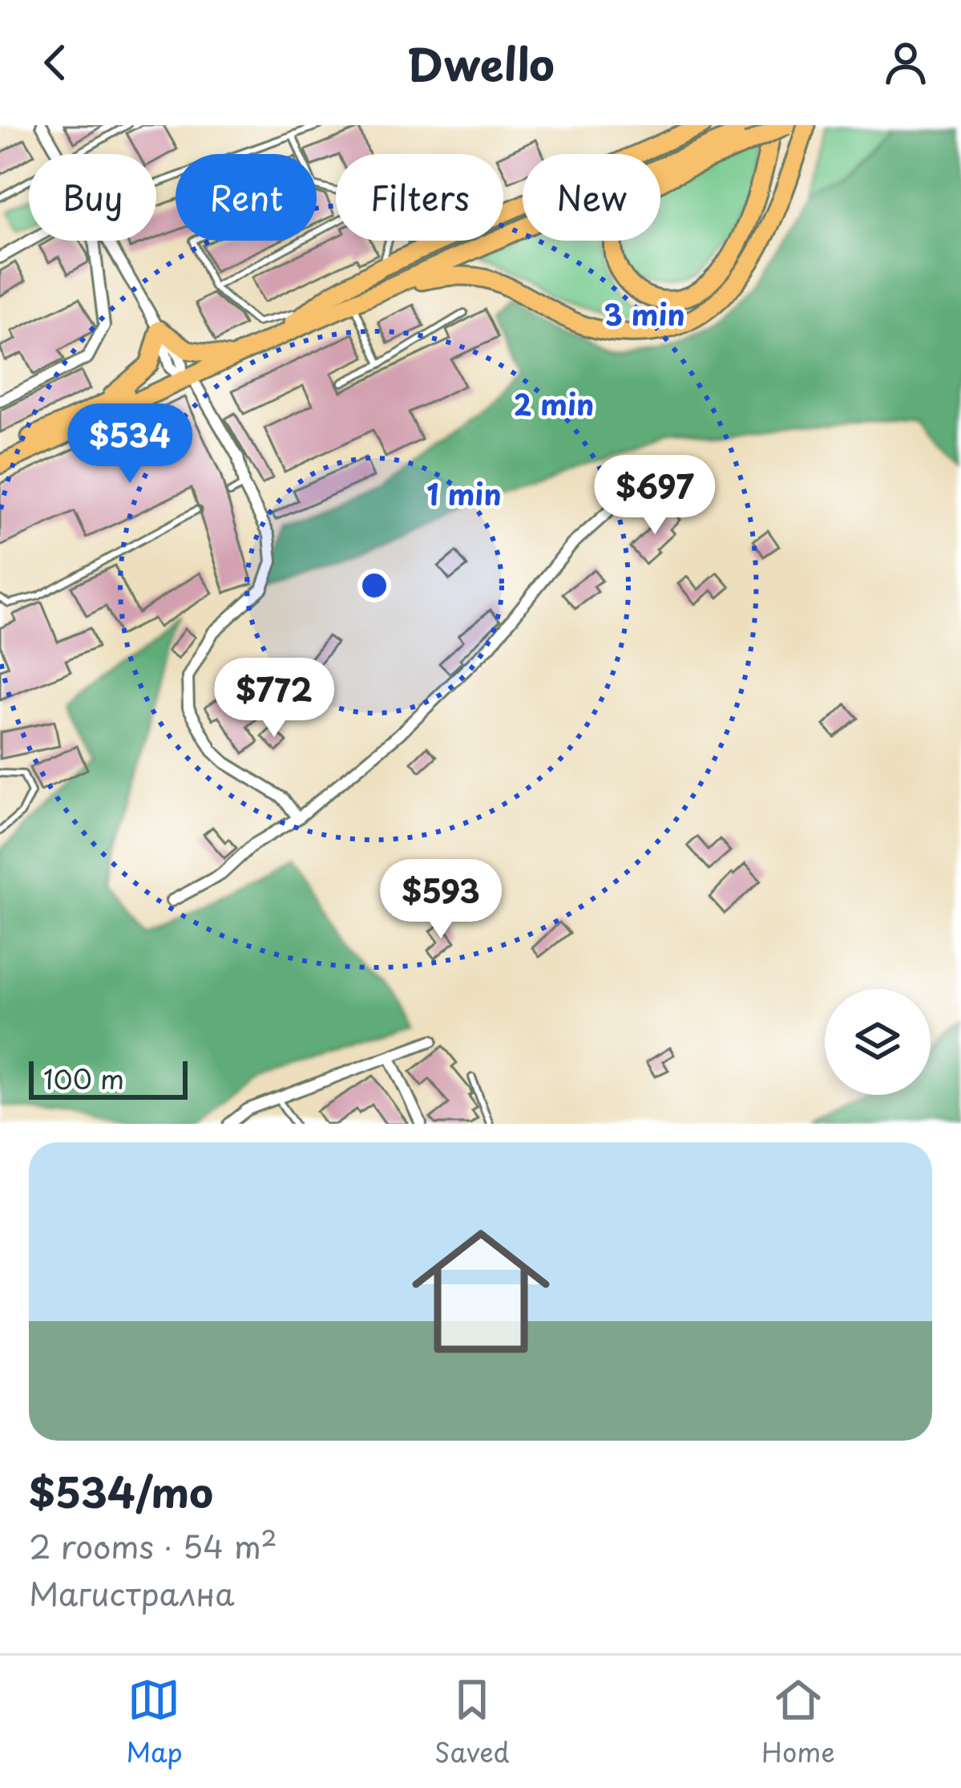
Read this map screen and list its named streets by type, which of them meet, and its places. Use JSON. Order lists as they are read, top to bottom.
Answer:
{
  "scale_bar": "100 m",
  "page": {
    "header": "Dwello",
    "chip": [
      "Buy",
      "Rent",
      "Filters",
      "New"
    ],
    "price": [
      "$534",
      "$697",
      "$772",
      "$593"
    ],
    "scale": "100 m",
    "list": [
      {
        "name": "$534/mo",
        "note": "2 rooms · 54 m² · Магистрална"
      }
    ],
    "tabs": ["Map", "Saved", "Home"]
  },
  "rings": ["3 min", "2 min", "1 min"]
}
